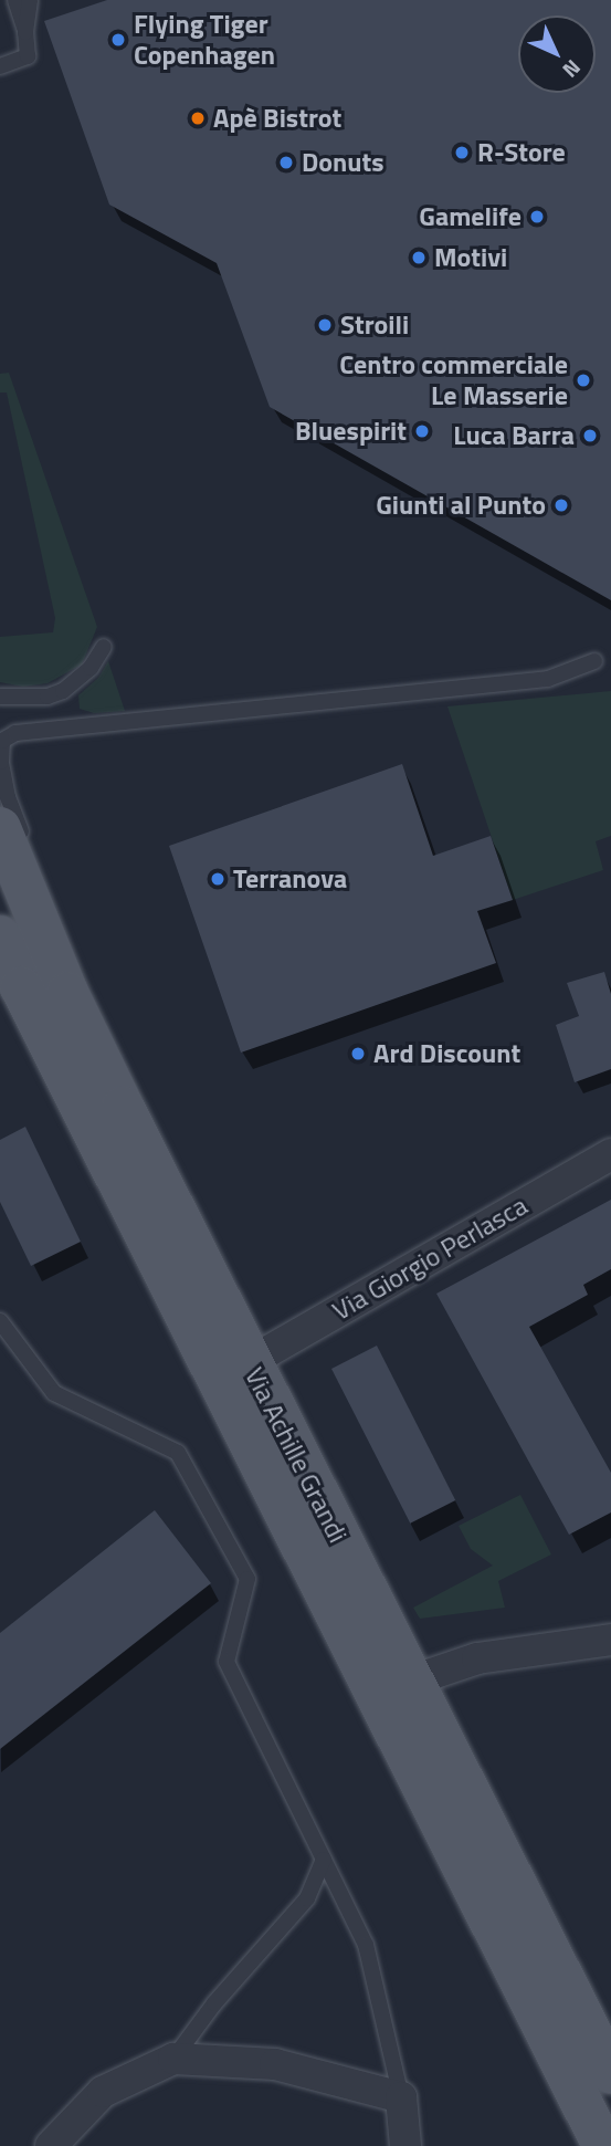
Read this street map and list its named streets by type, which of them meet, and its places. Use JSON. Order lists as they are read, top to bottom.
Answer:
{
  "streets": {
    "main road": ["Via Achille Grandi"],
    "street": ["Via Giorgio Perlasca"]
  },
  "crossings": [
    ["Via Giorgio Perlasca", "Via Achille Grandi"]
  ],
  "places": [
    "Flying Tiger Copenhagen",
    "Apè Bistrot",
    "R-Store",
    "Donuts",
    "Gamelife",
    "Motivi",
    "Stroili",
    "Centro commerciale Le Masserie",
    "Bluespirit",
    "Luca Barra",
    "Giunti al Punto",
    "Terranova",
    "Ard Discount"
  ],
  "north": "bottom right"
}
